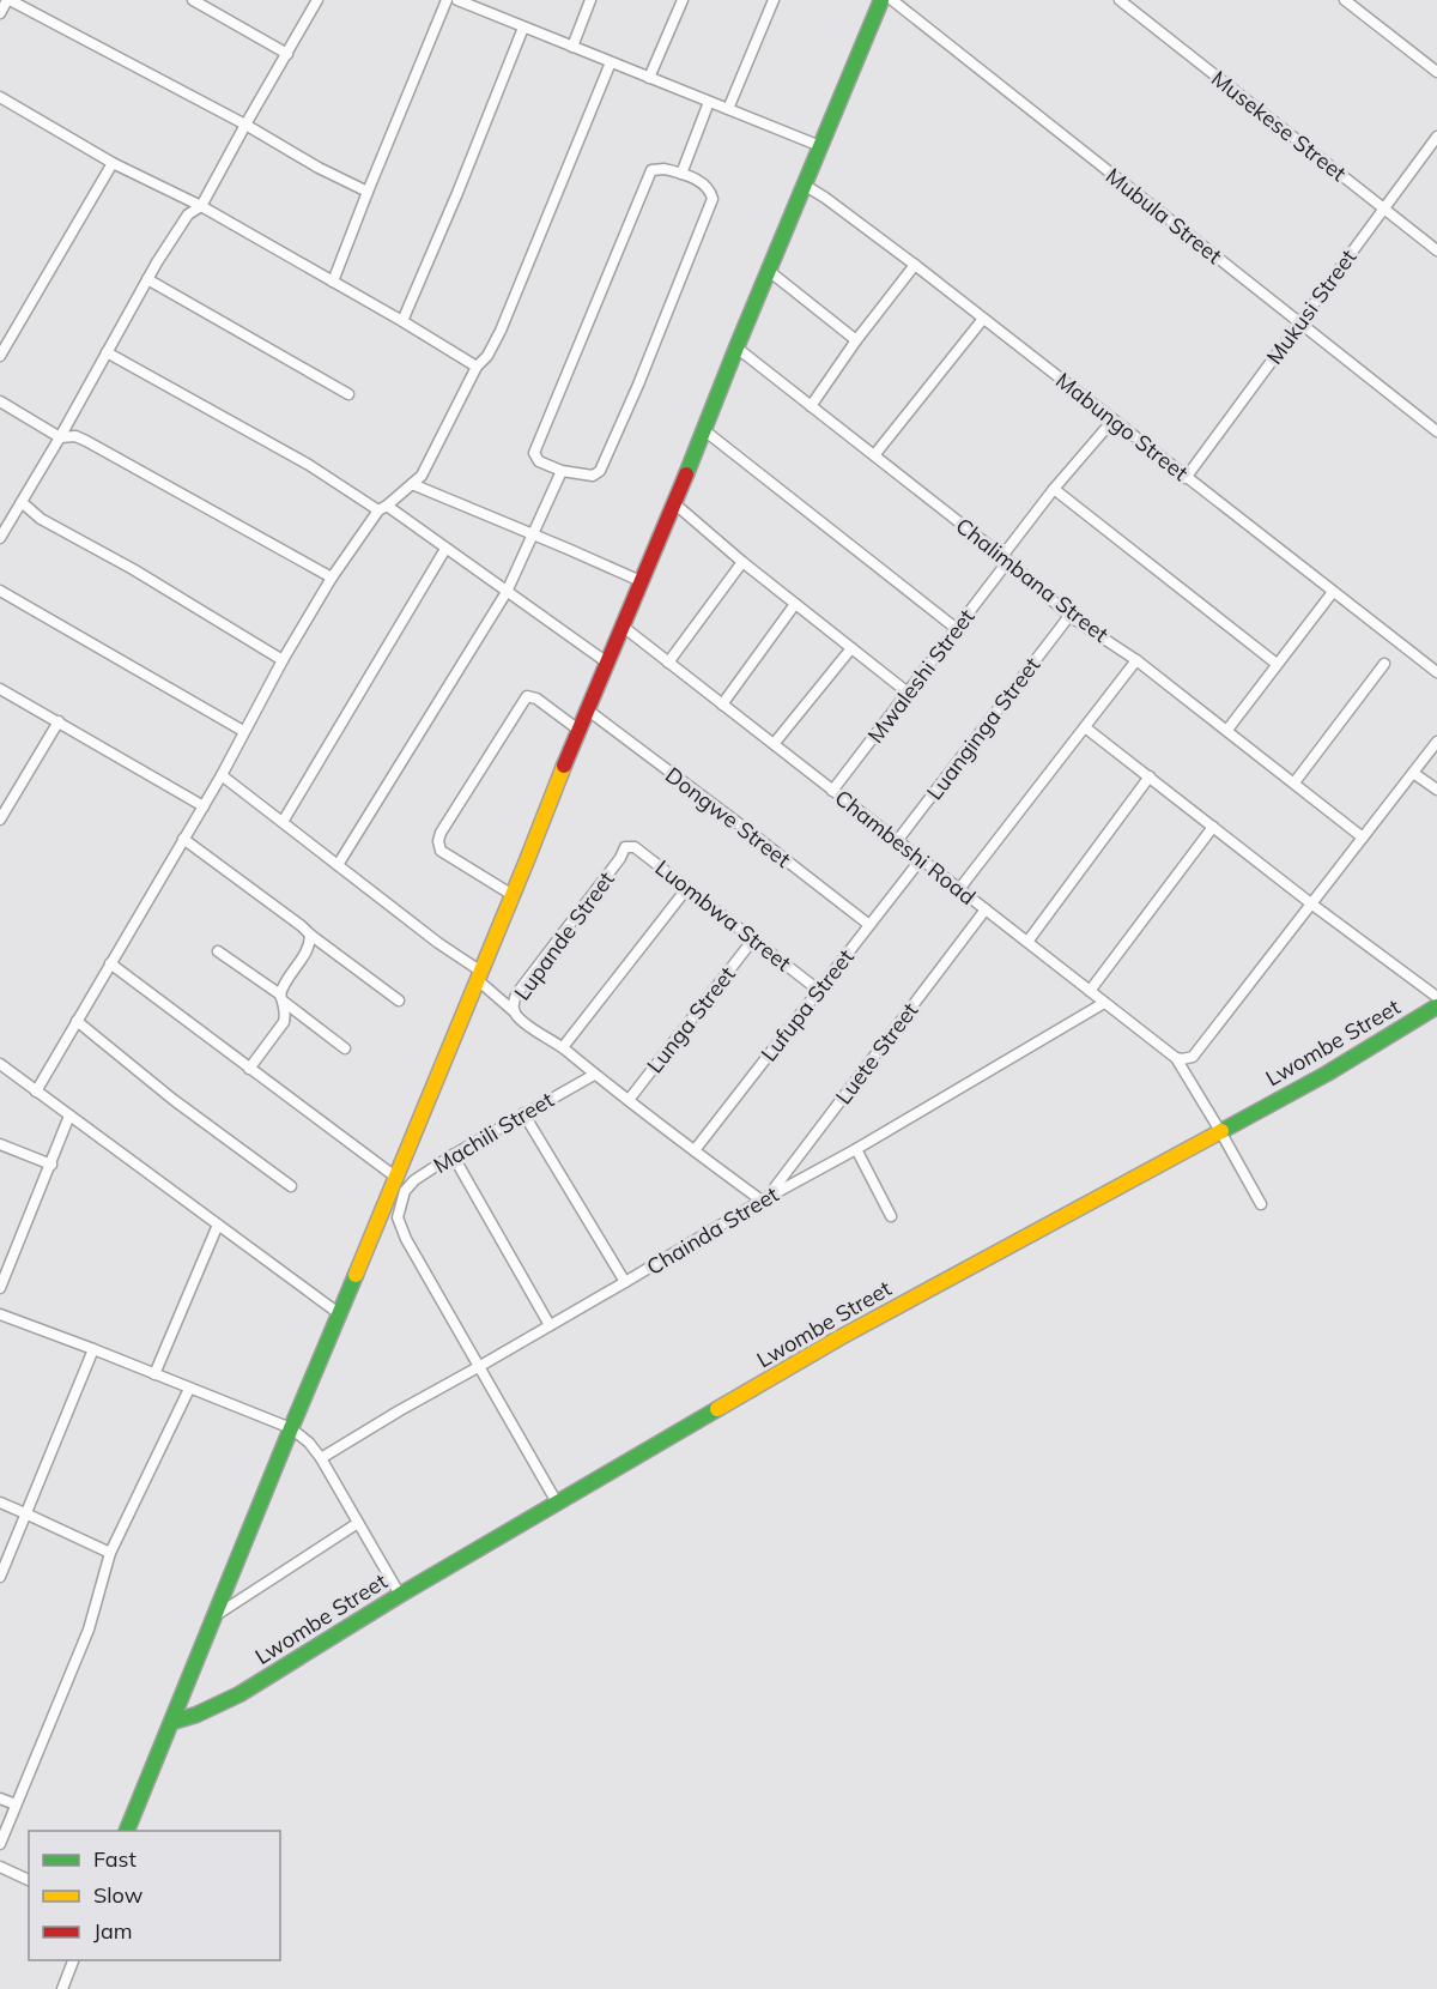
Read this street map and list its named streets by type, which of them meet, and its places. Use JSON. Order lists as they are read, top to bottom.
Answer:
{
  "streets": {
    "street": [
      "Musekese Street",
      "Mubula Street",
      "Mukusi Street",
      "Mabungo Street",
      "Chalimbana Street",
      "Mwaleshi Street",
      "Luanginga Street",
      "Dongwe Street",
      "Chambeshi Road",
      "Luombwa Street",
      "Lupande Street",
      "Lufupa Street",
      "Lunga Street",
      "Lwombe Street",
      "Luete Street",
      "Machili Street",
      "Chainda Street"
    ]
  },
  "crossings": [
    ["Musekese Street", "Mukusi Street"],
    ["Mubula Street", "Mukusi Street"],
    ["Mukusi Street", "Mabungo Street"],
    ["Mabungo Street", "Mwaleshi Street"],
    ["Chalimbana Street", "Mwaleshi Street"],
    ["Chalimbana Street", "Luanginga Street"],
    ["Mwaleshi Street", "Chambeshi Road"],
    ["Luanginga Street", "Chambeshi Road"],
    ["Dongwe Street", "Lufupa Street"],
    ["Chambeshi Road", "Lufupa Street"],
    ["Chambeshi Road", "Luete Street"],
    ["Chambeshi Road", "Chainda Street"],
    ["Luombwa Street", "Lupande Street"],
    ["Luombwa Street", "Lufupa Street"],
    ["Luombwa Street", "Lunga Street"],
    ["Lupande Street", "Lufupa Street"],
    ["Lupande Street", "Lunga Street"],
    ["Lupande Street", "Luete Street"],
    ["Lupande Street", "Machili Street"],
    ["Lupande Street", "Chainda Street"],
    ["Luete Street", "Chainda Street"]
  ],
  "legend": ["Fast", "Slow", "Jam"]
}
